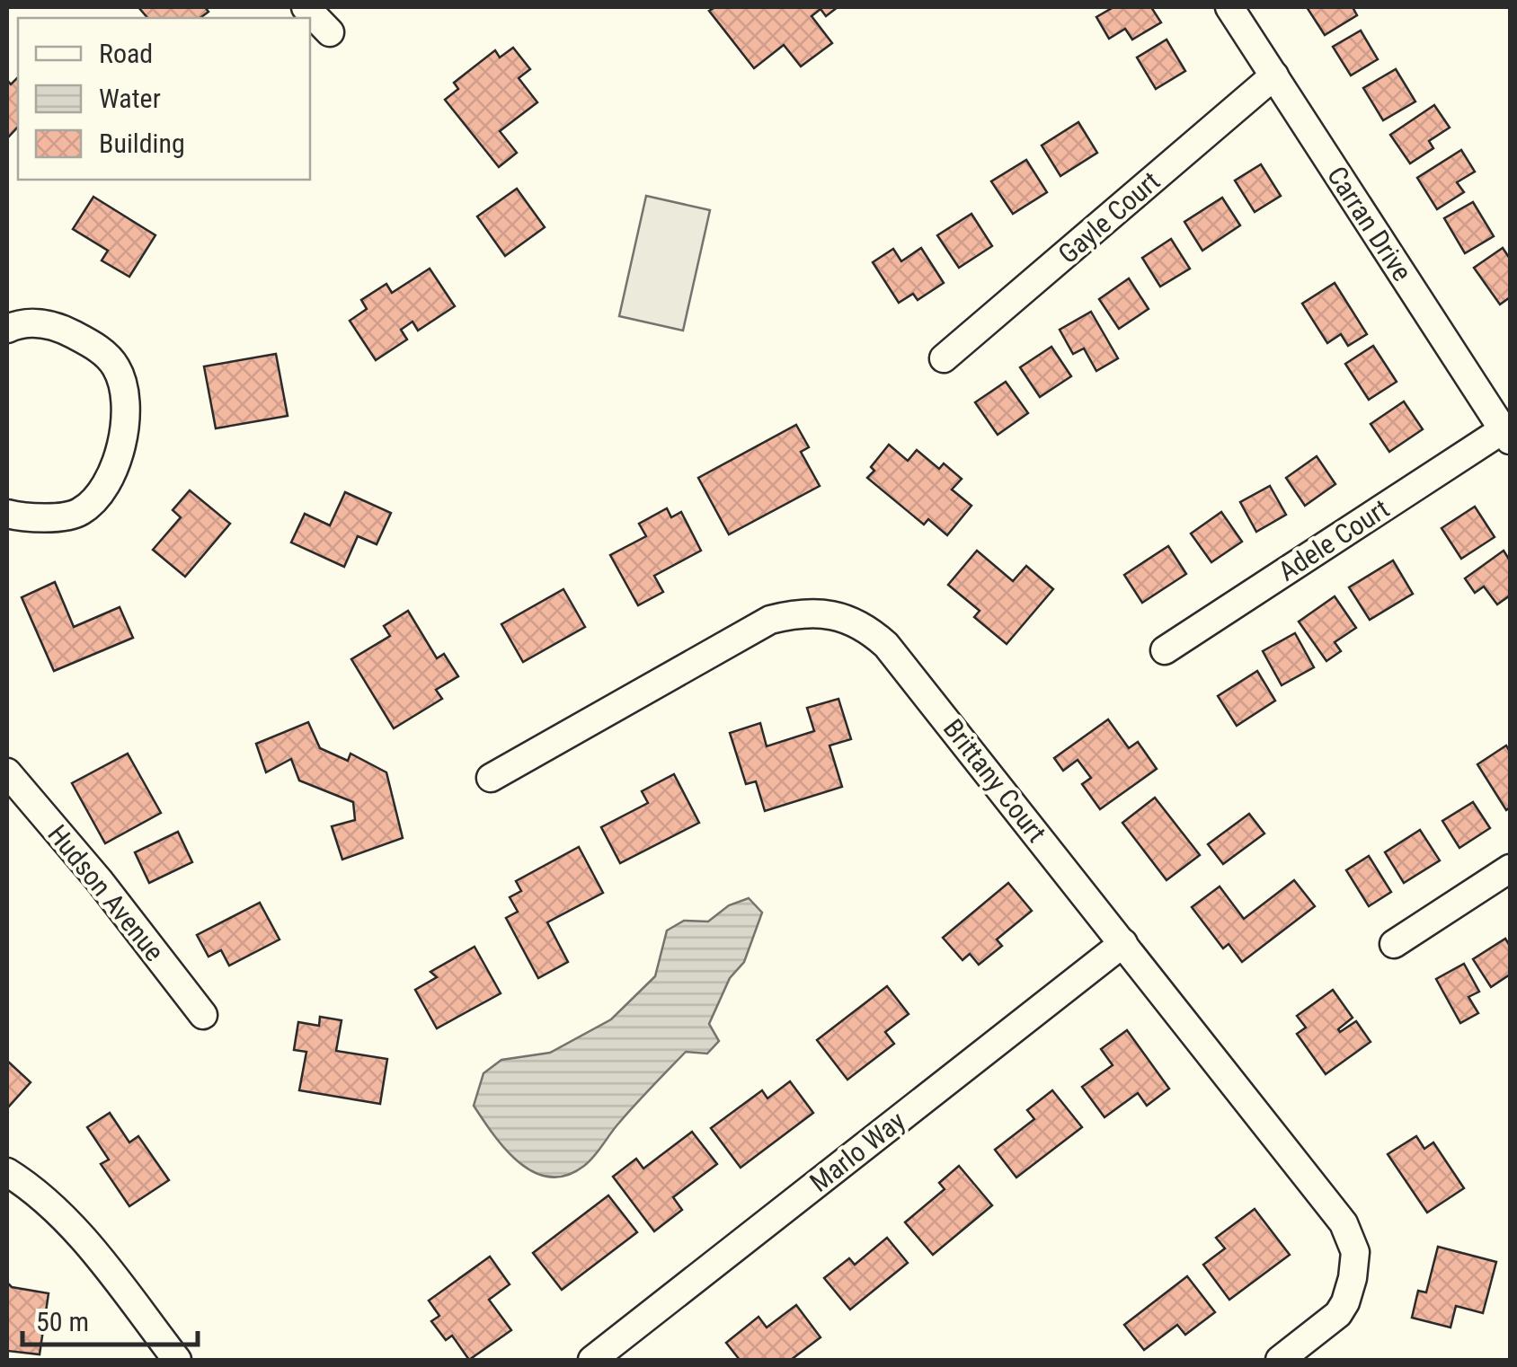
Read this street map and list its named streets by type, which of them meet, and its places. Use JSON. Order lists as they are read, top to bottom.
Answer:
{
  "streets": {
    "street": [
      "Gayle Court",
      "Carran Drive",
      "Adele Court",
      "Brittany Court",
      "Hudson Avenue",
      "Marlo Way"
    ]
  },
  "crossings": [
    ["Gayle Court", "Carran Drive"],
    ["Carran Drive", "Adele Court"],
    ["Brittany Court", "Marlo Way"]
  ],
  "legend": ["Road", "Water", "Building"],
  "scale_bar": "50 m"
}
